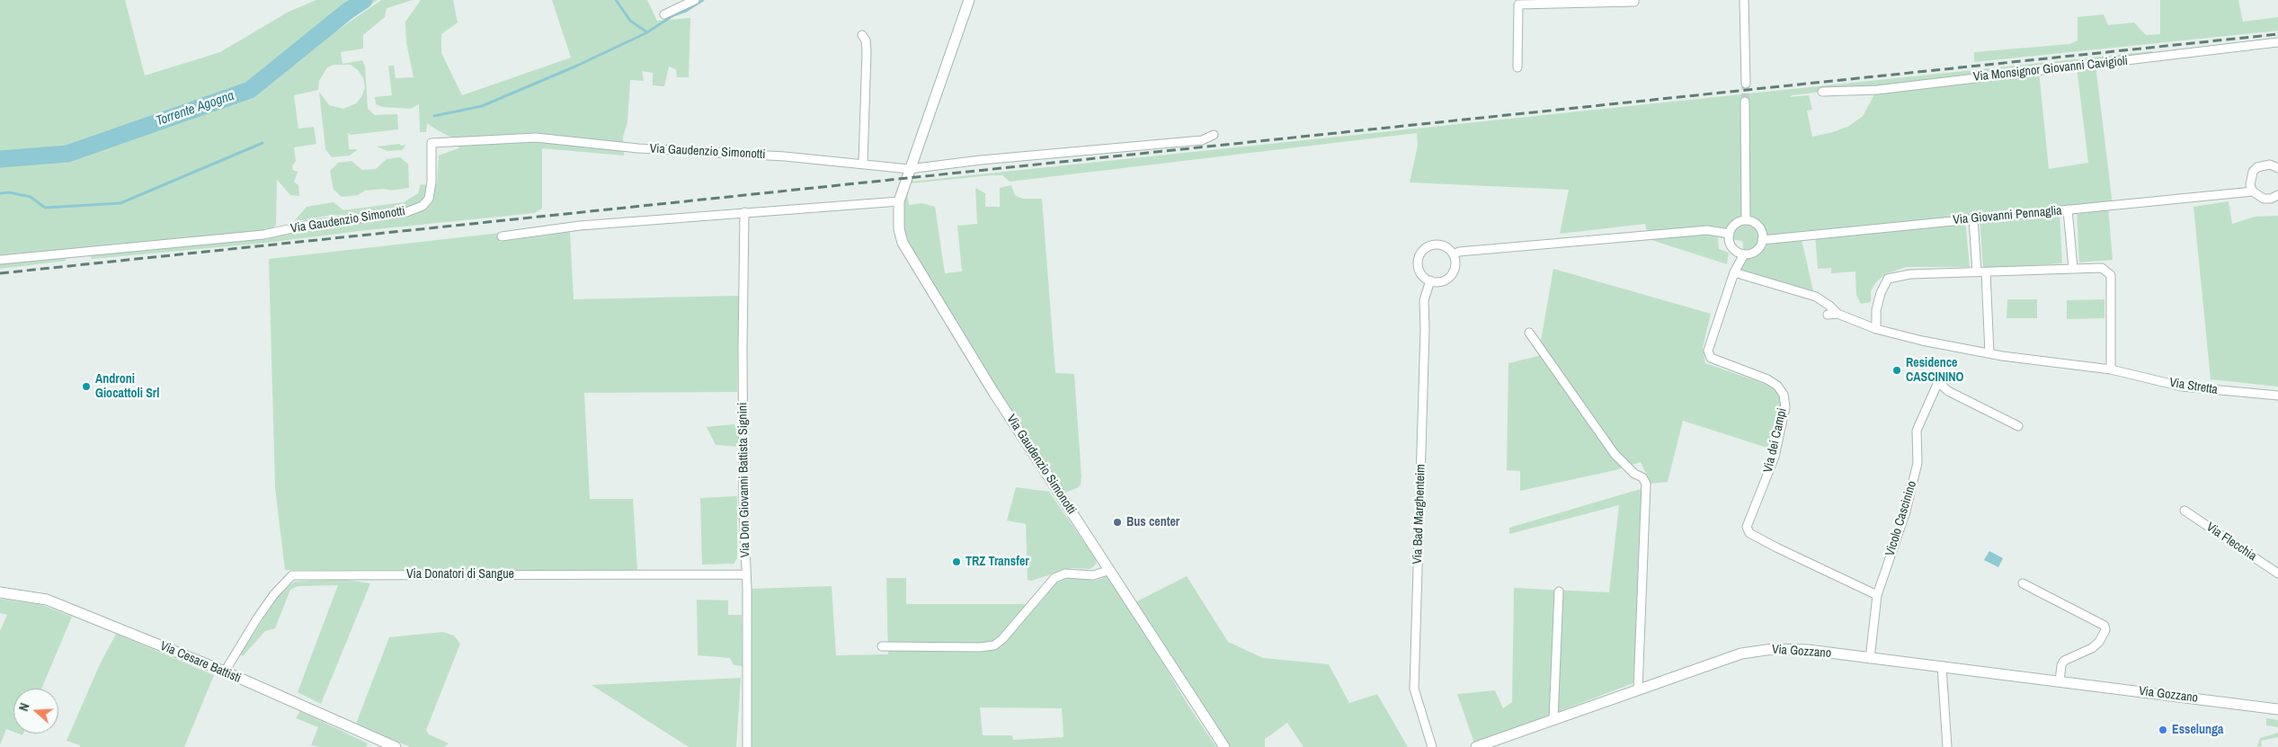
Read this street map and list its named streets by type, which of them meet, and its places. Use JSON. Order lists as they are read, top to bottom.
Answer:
{
  "streets": {
    "street": [
      "Via Monsignor Giovanni Cavigioli",
      "Via Gaudenzio Simonotti",
      "Via Giovanni Pennaglia",
      "Via Stretta",
      "Via dei Campi",
      "Via Don Giovanni Battista Signini",
      "Via Bad Marghenteim",
      "Vicolo Cascinino",
      "Via Flecchia",
      "Via Donatori di Sangue",
      "Via Gozzano",
      "Via Cesare Battisti"
    ]
  },
  "crossings": [
    ["Via Giovanni Pennaglia", "Via dei Campi"],
    ["Via dei Campi", "Vicolo Cascinino"],
    ["Via Don Giovanni Battista Signini", "Via Donatori di Sangue"],
    ["Vicolo Cascinino", "Via Gozzano"],
    ["Via Donatori di Sangue", "Via Cesare Battisti"]
  ],
  "water": ["Torrente Agogna"],
  "places": [
    "Residence CASCININO",
    "Androni Giocattoli Srl",
    "Bus center",
    "TRZ Transfer",
    "Esselunga"
  ],
  "north": "left"
}
